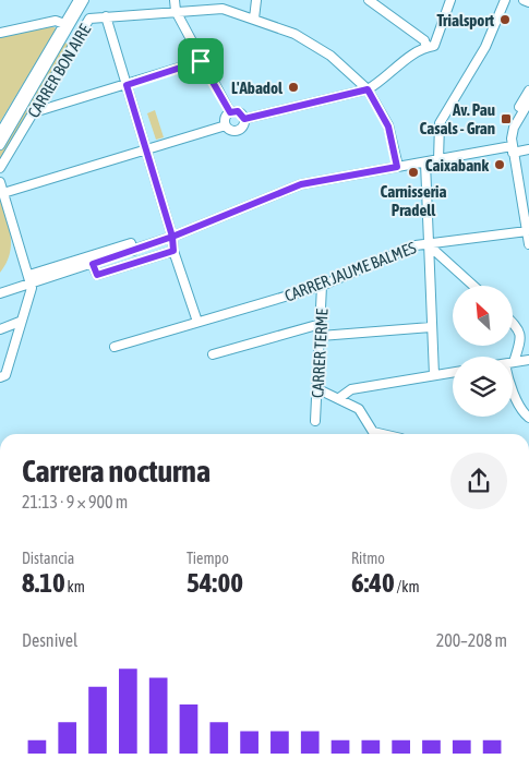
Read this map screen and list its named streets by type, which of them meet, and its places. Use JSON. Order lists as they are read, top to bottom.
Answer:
{
  "streets": {
    "street": ["CARRER BON AIRE", "CARRER JAUME BALMES", "CARRER TERME"]
  },
  "crossings": [
    ["CARRER JAUME BALMES", "CARRER TERME"]
  ],
  "places": {
    "other": [
      "Trialsport",
      "L'Abadol",
      "Caixabank",
      "Carnisseria Pradell"
    ],
    "transit": ["Av. Pau Casals - Gran"]
  },
  "north": "top left",
  "page": {
    "heading": ["Carrera nocturna", "21:13 · 9 × 900 m"],
    "stats": [
      ["Distancia", "8.10 km"],
      ["Tiempo", "54:00"],
      ["Ritmo", "6:40 /km"]
    ],
    "chart": ["Desnivel", "200–208 m"]
  }
}
